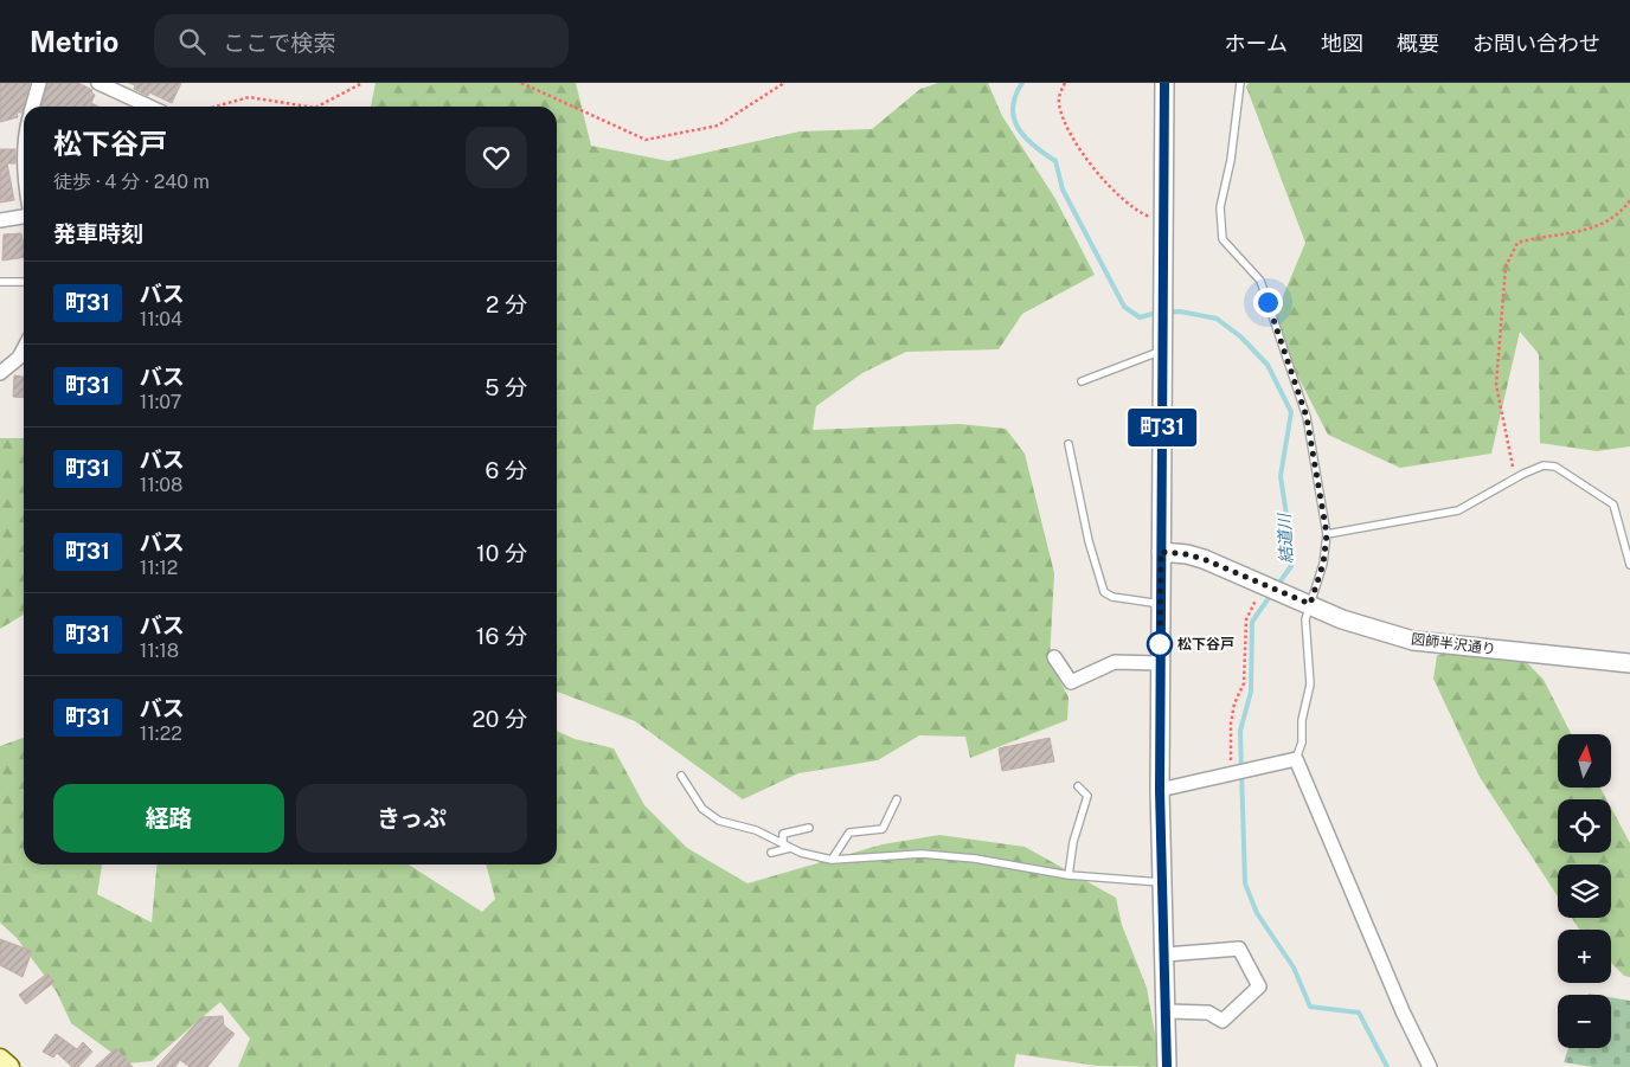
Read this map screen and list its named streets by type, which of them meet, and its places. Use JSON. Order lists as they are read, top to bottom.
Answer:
{
  "streets": {
    "street": ["図師半沢通り"]
  },
  "water": ["結道川"],
  "places": ["松下谷戸"],
  "lines": ["bus line 町31"],
  "north": "top",
  "page": {
    "header": "Metrio",
    "search": "ここで検索",
    "nav": [
      "ホーム",
      "地図",
      "概要",
      "お問い合わせ"
    ],
    "on_map": "町31",
    "heading": [
      ["松下谷戸", "徒歩 · 4 分 · 240 m"],
      "発車時刻"
    ],
    "list": [
      {
        "mark": "町31",
        "name": "バス",
        "note": "11:04",
        "value": "2 分"
      },
      {
        "mark": "町31",
        "name": "バス",
        "note": "11:07",
        "value": "5 分"
      },
      {
        "mark": "町31",
        "name": "バス",
        "note": "11:08",
        "value": "6 分"
      },
      {
        "mark": "町31",
        "name": "バス",
        "note": "11:12",
        "value": "10 分"
      },
      {
        "mark": "町31",
        "name": "バス",
        "note": "11:18",
        "value": "16 分"
      },
      {
        "mark": "町31",
        "name": "バス",
        "note": "11:22",
        "value": "20 分"
      }
    ],
    "map_buttons": ["+", "−"],
    "buttons": ["経路", "きっぷ"]
  }
}
